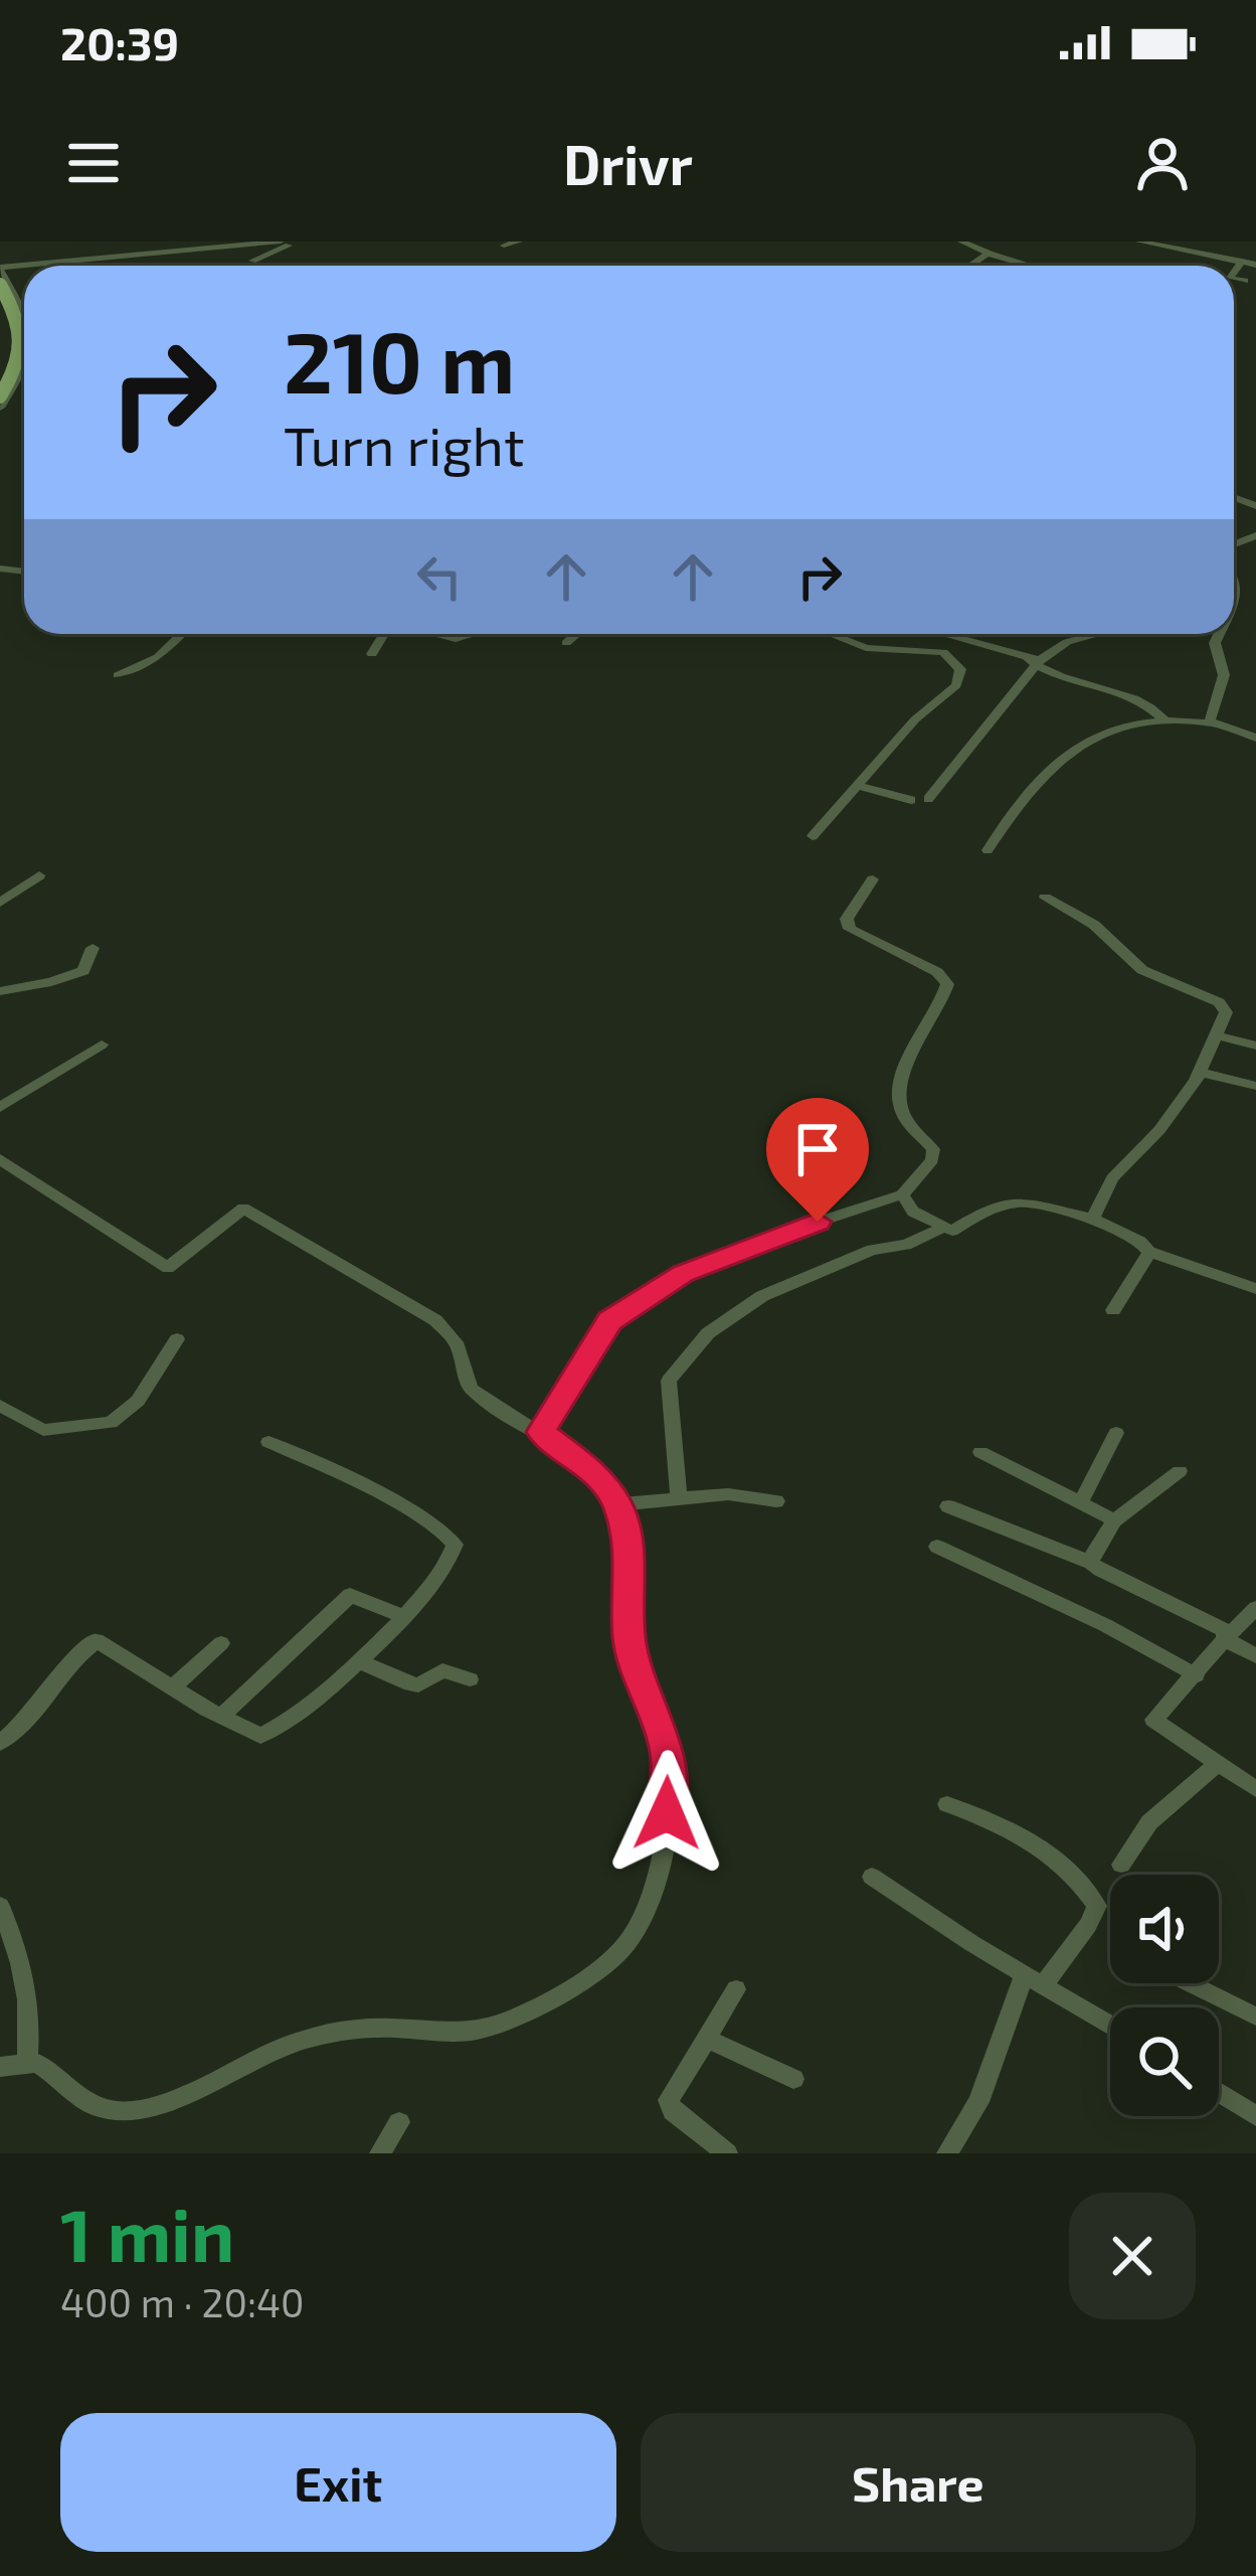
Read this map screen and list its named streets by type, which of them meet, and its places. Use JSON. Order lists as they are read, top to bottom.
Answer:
{
  "page": {
    "status": "20:39",
    "header": "Drivr",
    "turn": ["210 m", "Turn right"],
    "heading": ["1 min", "400 m · 20:40"],
    "buttons": ["Exit", "Share"]
  }
}
